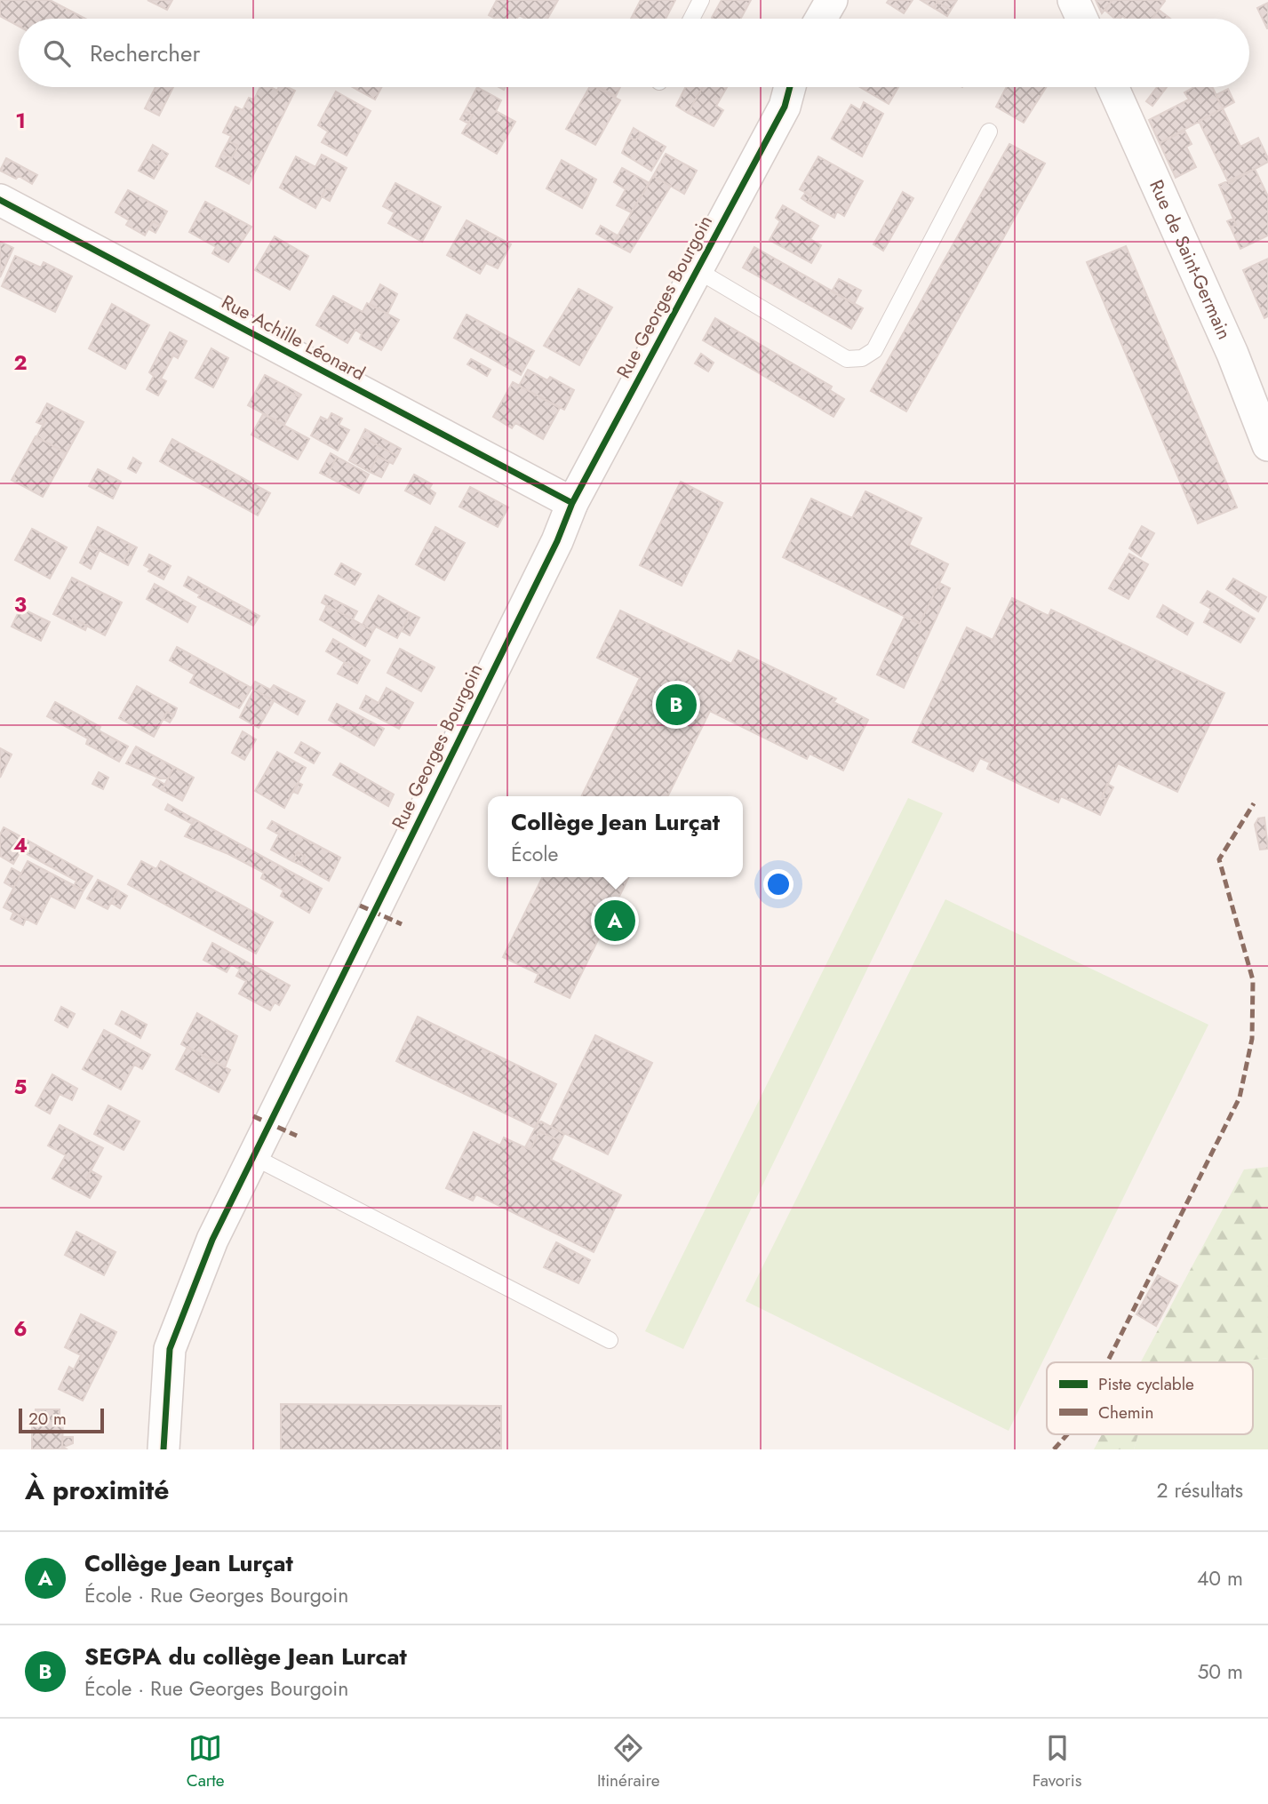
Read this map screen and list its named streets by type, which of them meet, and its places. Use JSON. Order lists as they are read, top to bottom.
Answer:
{
  "streets": {
    "street": ["Rue de Saint-Germain", "Rue Georges Bourgoin", "Rue Achille Léonard"]
  },
  "crossings": [
    ["Rue Georges Bourgoin", "Rue Achille Léonard"]
  ],
  "legend": ["Piste cyclable", "Chemin"],
  "scale_bar": "20 m",
  "page": {
    "search": "Rechercher",
    "pins": ["B", "A"],
    "popup": ["Collège Jean Lurçat", "École"],
    "scale": "20 m",
    "heading": ["À proximité", "2 résultats"],
    "list": [
      {
        "mark": "A",
        "name": "Collège Jean Lurçat",
        "note": "École · Rue Georges Bourgoin",
        "value": "40 m"
      },
      {
        "mark": "B",
        "name": "SEGPA du collège Jean Lurcat",
        "note": "École · Rue Georges Bourgoin",
        "value": "50 m"
      }
    ],
    "nav": ["Carte", "Itinéraire", "Favoris"]
  },
  "grid": {
    "rows": [
      "1",
      "2",
      "3",
      "4",
      "5",
      "6"
    ]
  }
}
